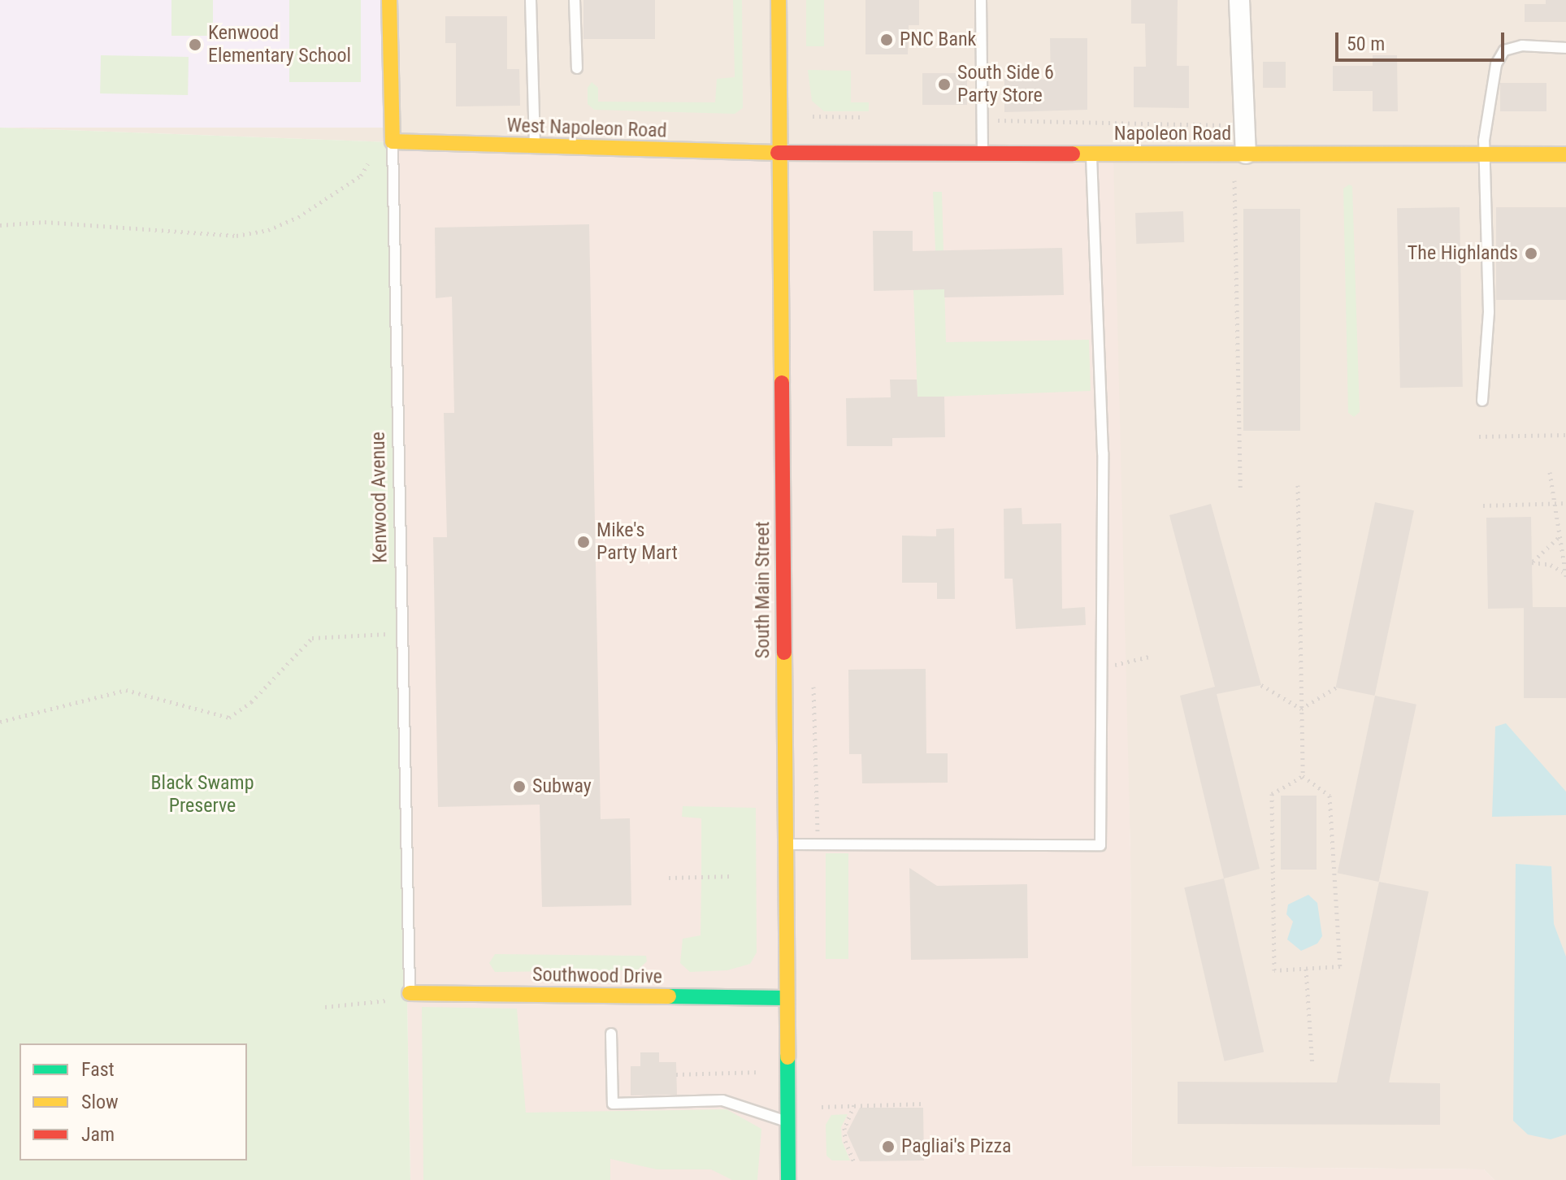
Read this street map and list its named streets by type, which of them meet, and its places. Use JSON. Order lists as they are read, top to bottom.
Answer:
{
  "streets": {
    "main road": [
      "West Napoleon Road",
      "Napoleon Road",
      "Kenwood Avenue",
      "South Main Street",
      "Southwood Drive"
    ]
  },
  "crossings": [
    ["West Napoleon Road", "Napoleon Road"],
    ["West Napoleon Road", "Kenwood Avenue"],
    ["West Napoleon Road", "South Main Street"],
    ["Napoleon Road", "South Main Street"],
    ["Kenwood Avenue", "Southwood Drive"],
    ["South Main Street", "Southwood Drive"]
  ],
  "parks": ["Black Swamp Preserve"],
  "places": [
    "PNC Bank",
    "Kenwood Elementary School",
    "South Side 6 Party Store",
    "The Highlands",
    "Mike's Party Mart",
    "Subway",
    "Pagliai's Pizza"
  ],
  "legend": ["Fast", "Slow", "Jam"],
  "scale_bar": "50 m"
}
